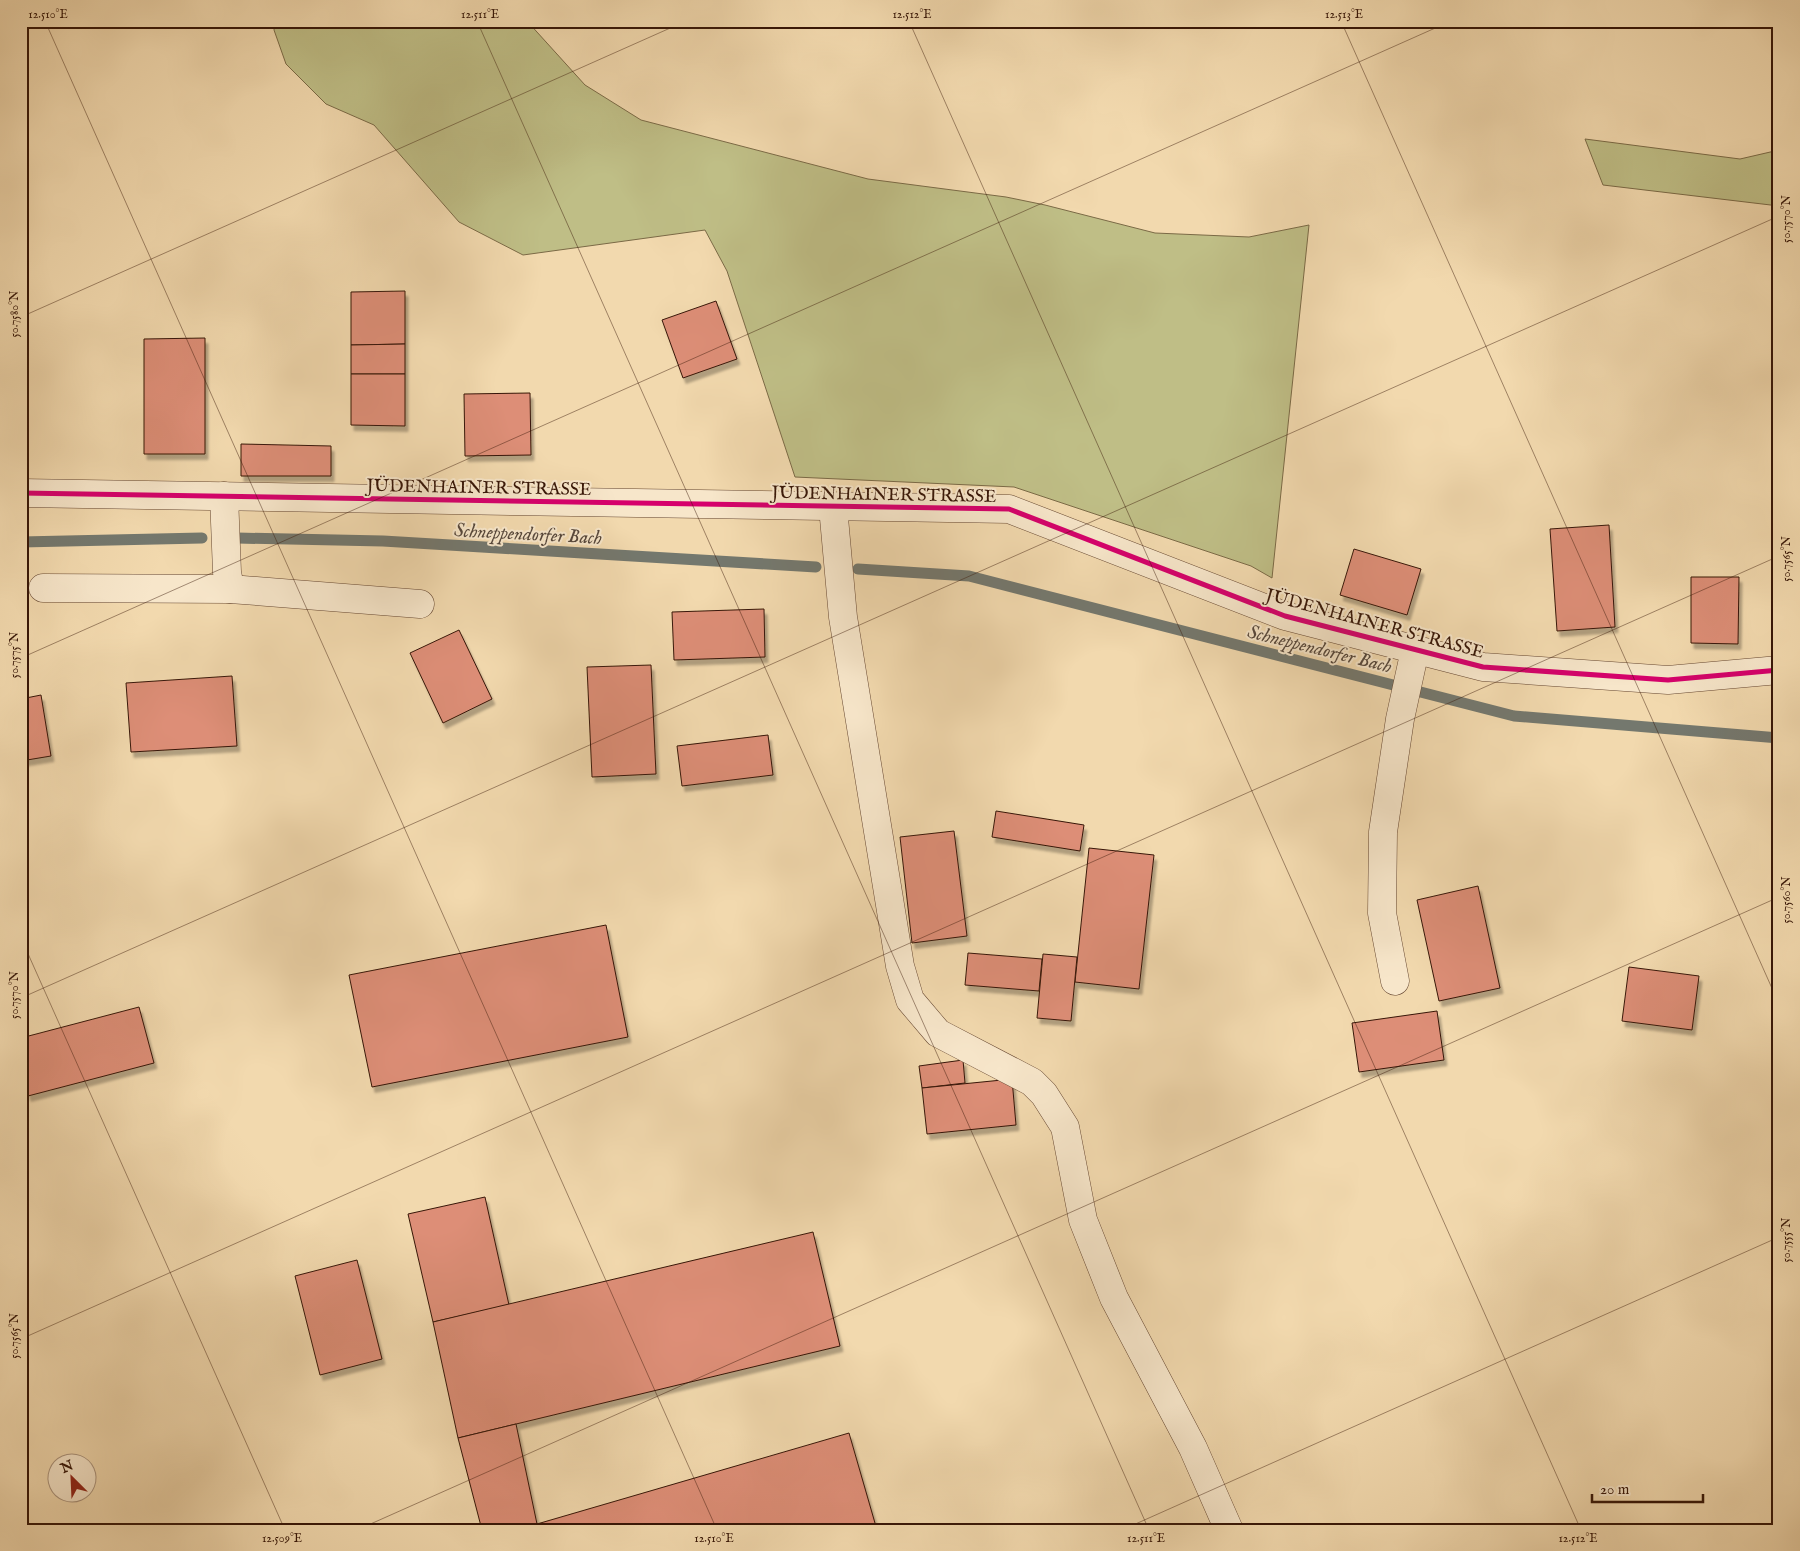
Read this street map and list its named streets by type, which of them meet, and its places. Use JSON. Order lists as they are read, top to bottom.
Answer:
{
  "streets": {
    "street": ["JÜDENHAINER STRASSE"]
  },
  "water": ["Schneppendorfer Bach"],
  "scale_bar": "20 m",
  "north": "top left",
  "coordinates": [
    "12.510°E",
    "12.511°E",
    "12.512°E",
    "12.513°E",
    "50.7570°N",
    "50.7580°N",
    "50.7565°N",
    "50.7575°N",
    "50.7560°N",
    "50.7555°N",
    "12.509°E"
  ]
}
